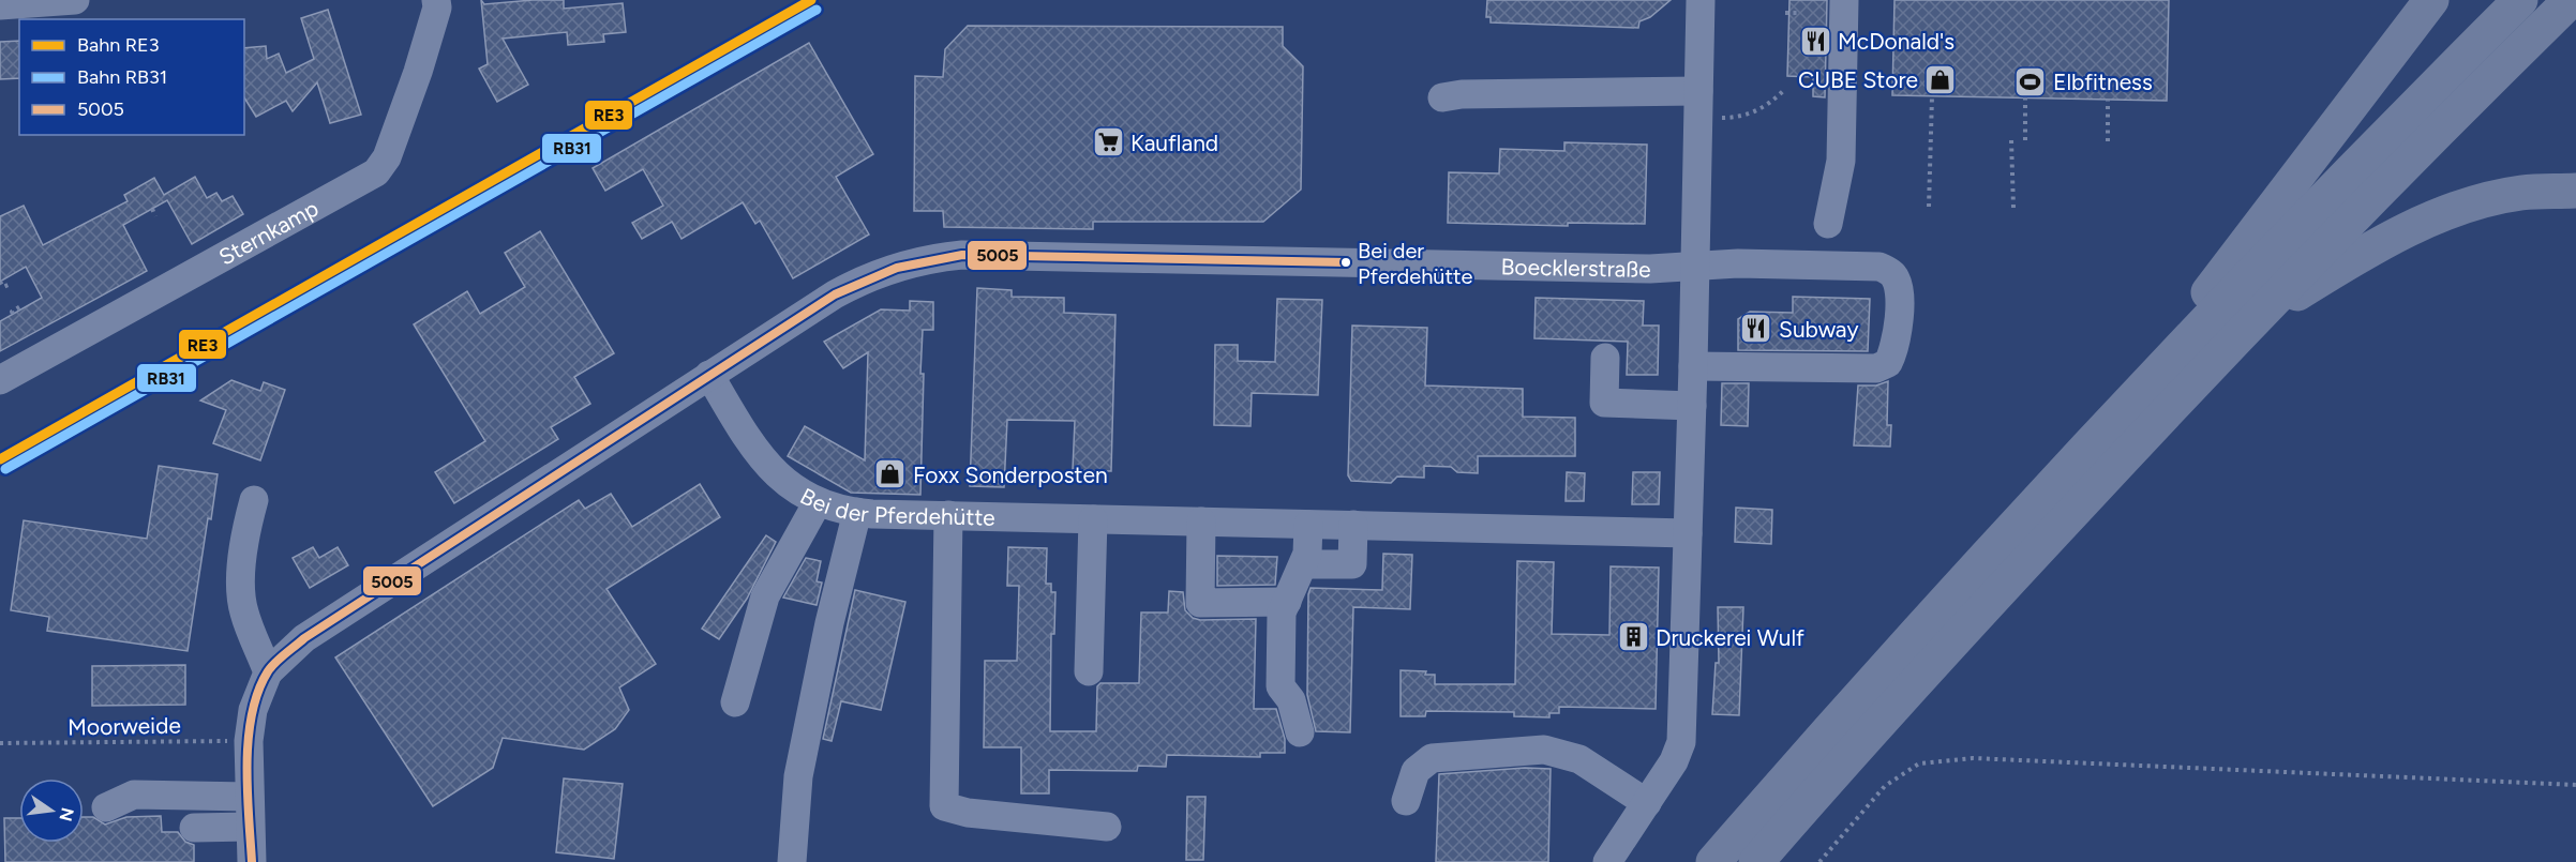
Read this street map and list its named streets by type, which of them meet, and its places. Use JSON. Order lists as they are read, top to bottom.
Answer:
{
  "streets": {
    "street": ["Sternkamp", "Boecklerstraße", "Bei der Pferdehütte"],
    "path": ["Moorweide"]
  },
  "crossings": [
    ["Boecklerstraße", "Bei der Pferdehütte"]
  ],
  "places": {
    "restaurant": ["McDonald's", "Subway"],
    "shop": ["CUBE Store", "Foxx Sonderposten"],
    "sports": ["Elbfitness"],
    "supermarket": ["Kaufland"],
    "other": ["Bei der Pferdehütte"],
    "building": ["Druckerei Wulf"]
  },
  "lines": ["rail line RE3", "rail line RB31", "transit line 5005"],
  "legend": ["Bahn RE3", "Bahn RB31", "5005"],
  "north": "right"
}
